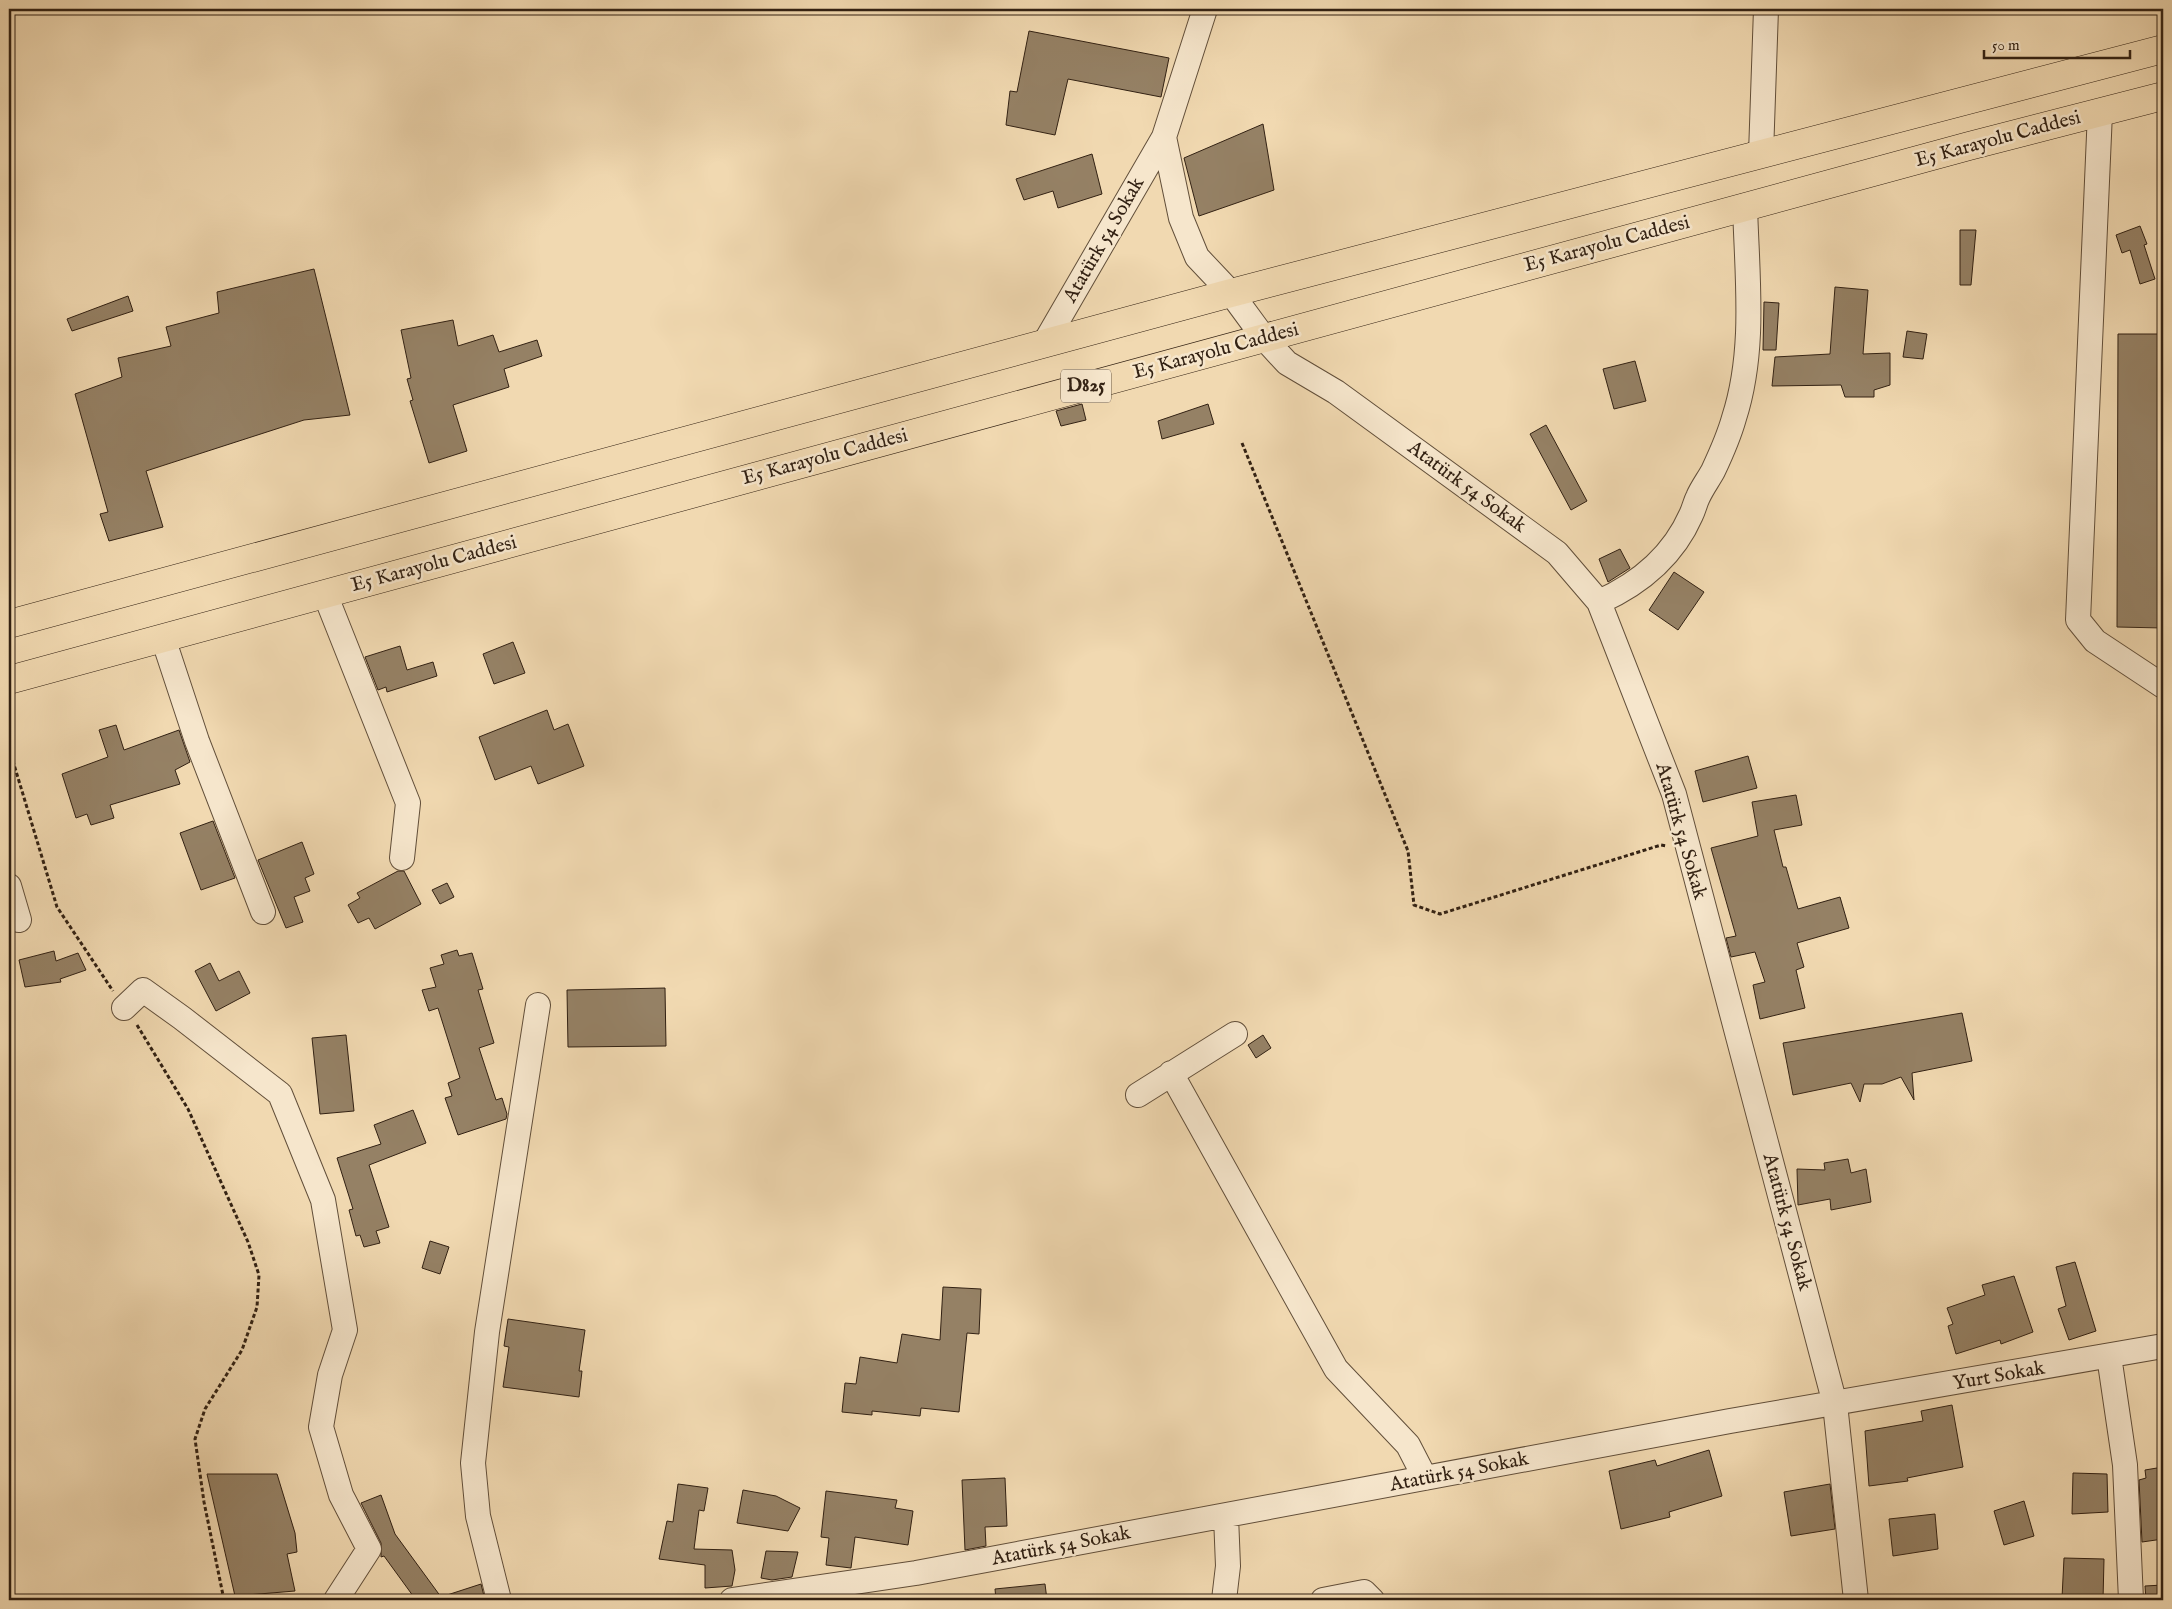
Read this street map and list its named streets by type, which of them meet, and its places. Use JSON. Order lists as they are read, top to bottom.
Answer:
{
  "streets": {
    "highway": ["E5 Karayolu Caddesi", "D825"],
    "street": ["Atatürk 54 Sokak", "Yurt Sokak"]
  },
  "crossings": [
    ["E5 Karayolu Caddesi", "Atatürk 54 Sokak"],
    ["Atatürk 54 Sokak", "D825"],
    ["Atatürk 54 Sokak", "Yurt Sokak"]
  ],
  "scale_bar": "50 m"
}
